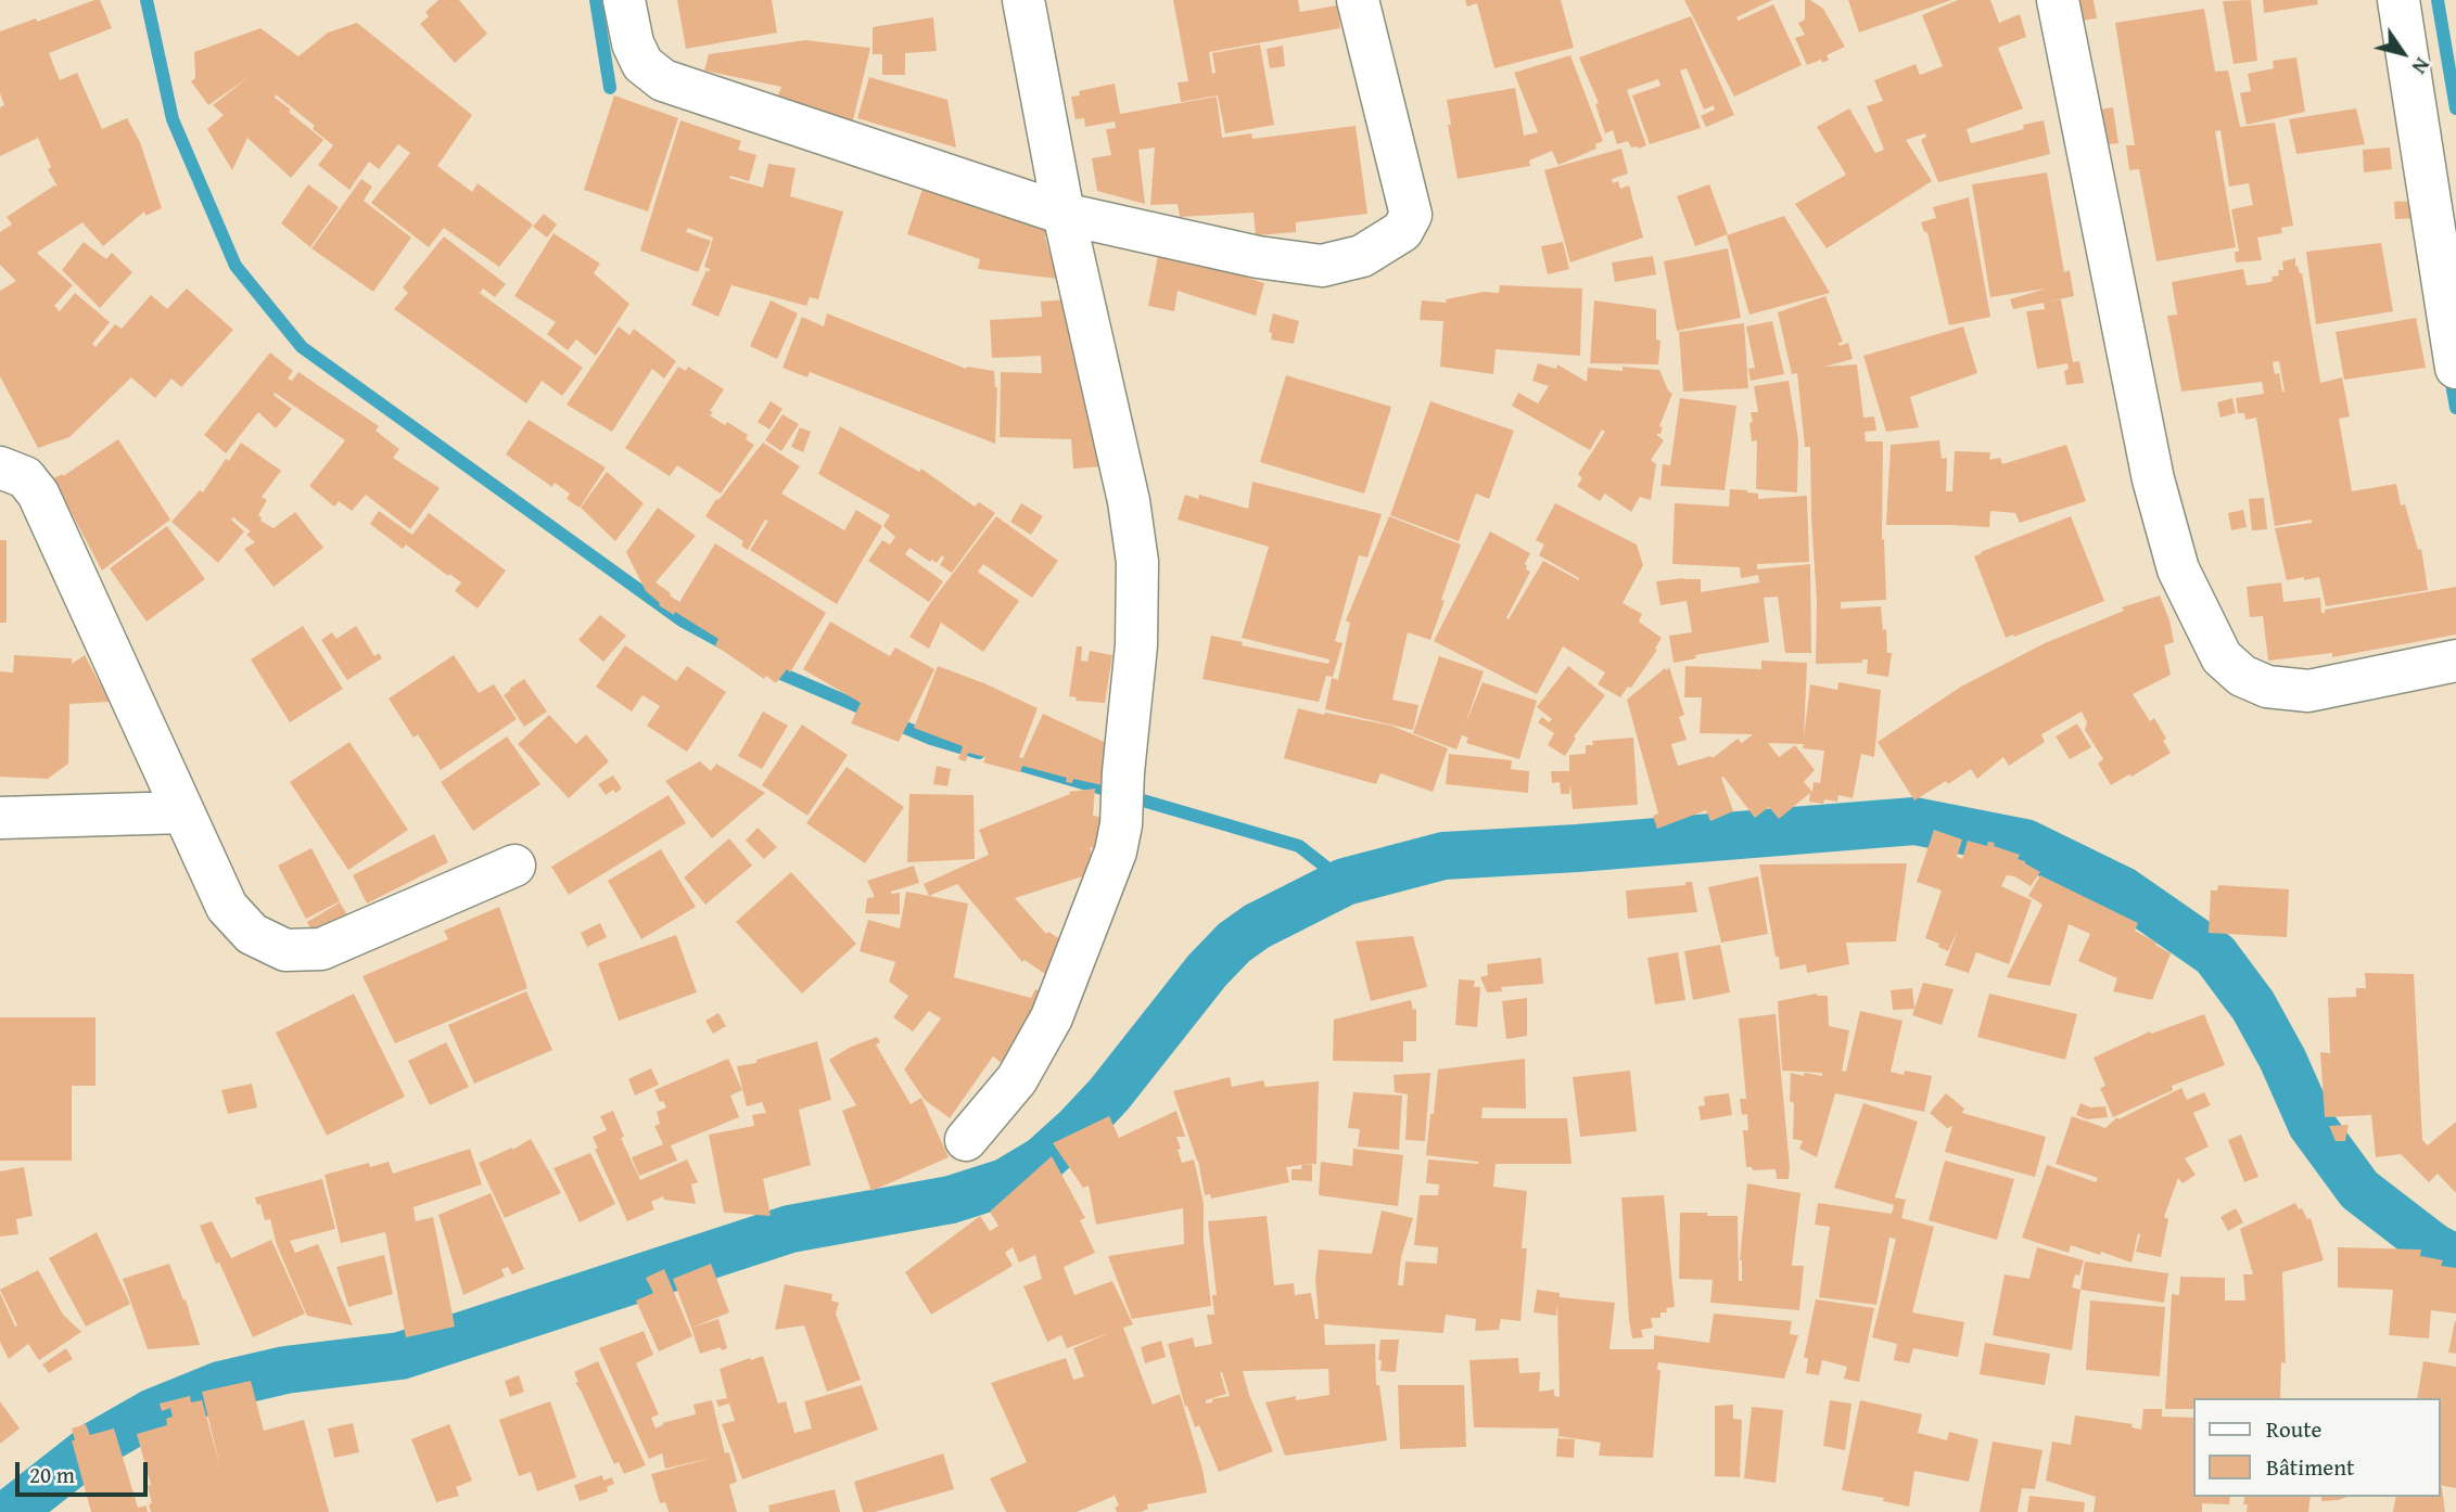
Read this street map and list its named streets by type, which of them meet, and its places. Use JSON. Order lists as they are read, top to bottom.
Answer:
{
  "legend": ["Route", "Bâtiment"],
  "scale_bar": "20 m",
  "north": "bottom right"
}
